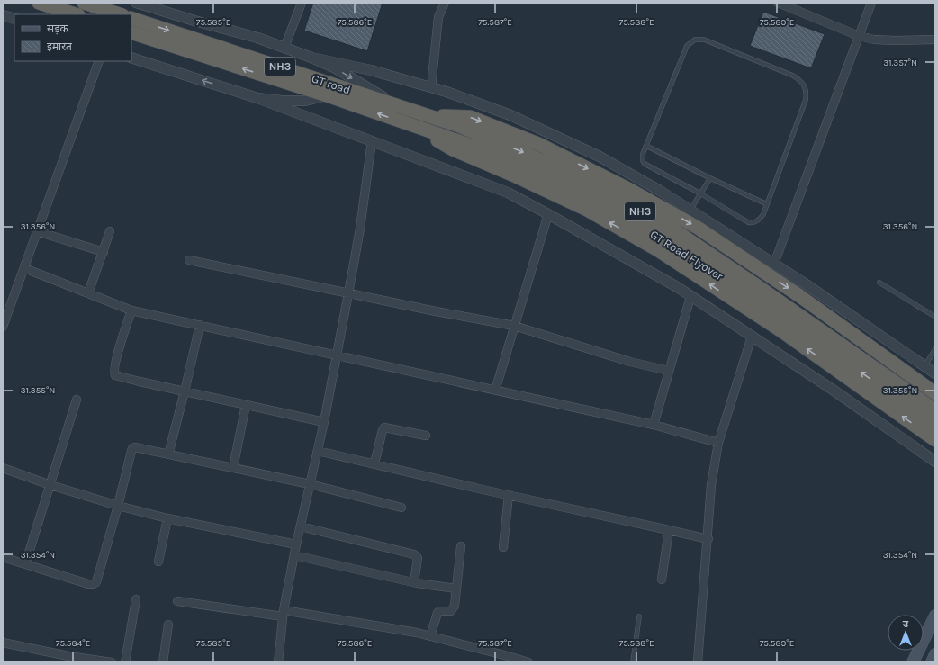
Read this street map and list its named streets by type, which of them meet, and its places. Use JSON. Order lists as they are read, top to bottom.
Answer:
{
  "streets": {
    "highway": ["NH3", "GT road", "GT Road Flyover"]
  },
  "crossings": [
    ["GT road", "GT Road Flyover"]
  ],
  "legend": ["सड़क", "इमारत"],
  "north": "top",
  "coordinates": [
    "75.585°E",
    "75.586°E",
    "75.587°E",
    "75.588°E",
    "75.589°E",
    "31.357°N",
    "31.356°N",
    "31.355°N",
    "31.354°N",
    "75.584°E"
  ]
}
